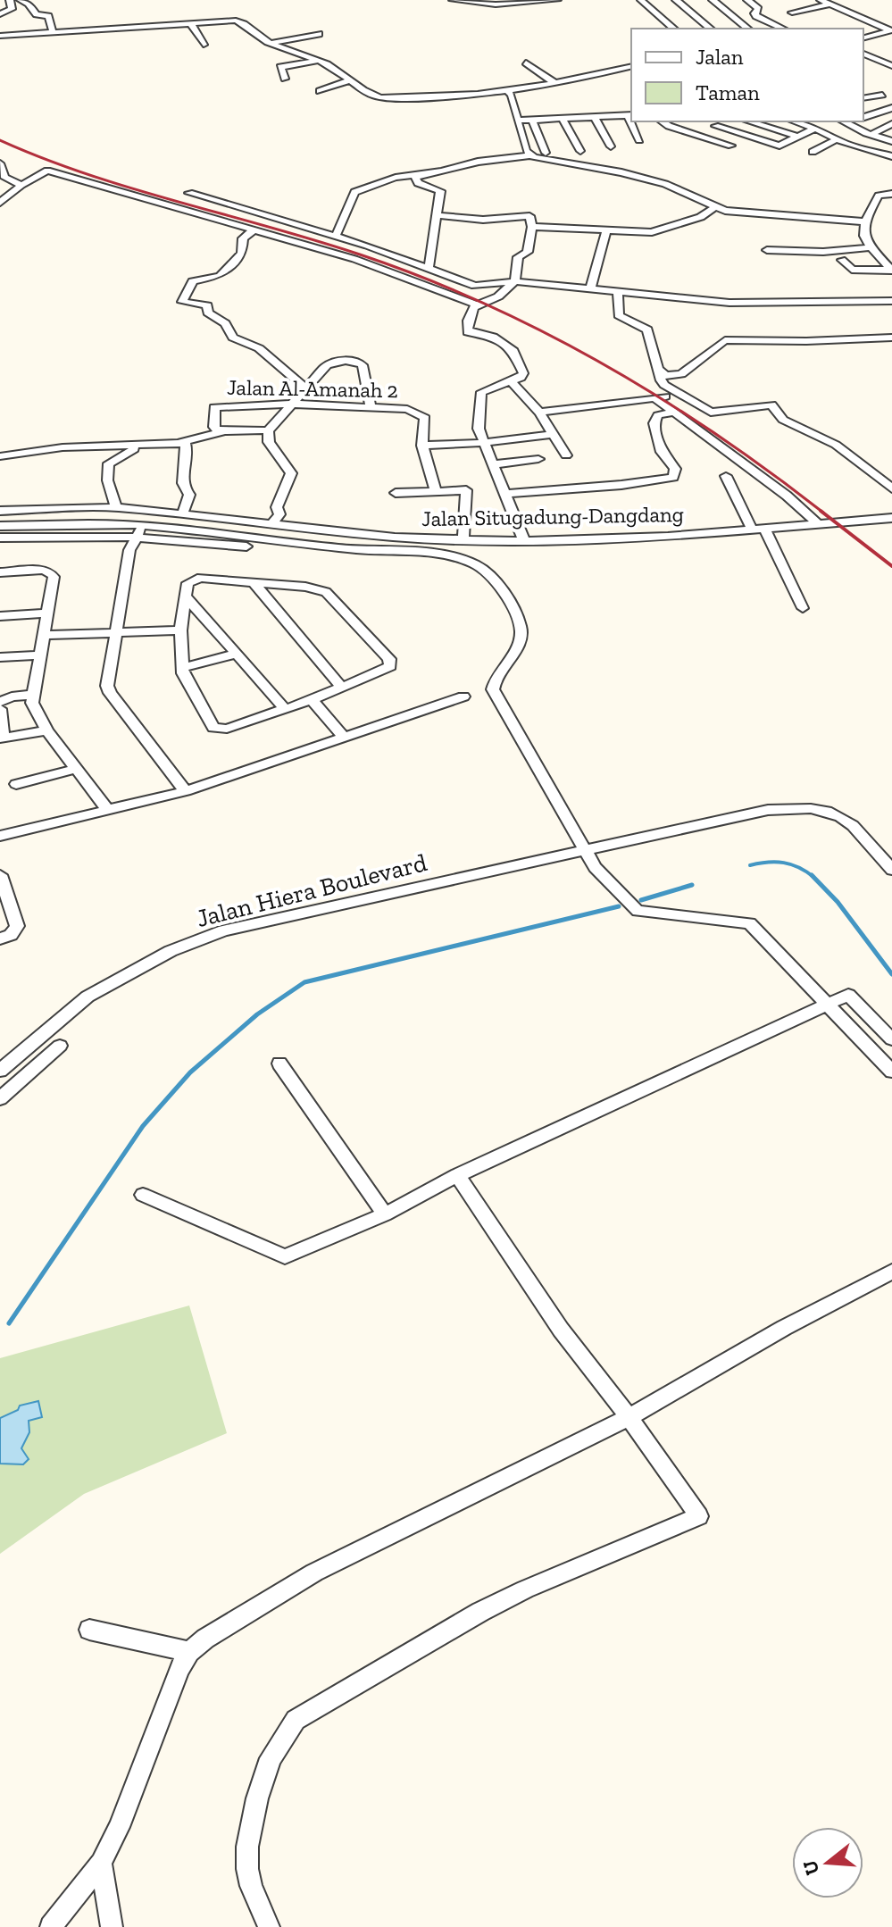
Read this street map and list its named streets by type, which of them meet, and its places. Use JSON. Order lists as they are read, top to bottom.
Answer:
{
  "streets": {
    "street": ["Jalan Al-Amanah 2", "Jalan Situgadung-Dangdang", "Jalan Hiera Boulevard"]
  },
  "legend": ["Jalan", "Taman"],
  "north": "left"
}
